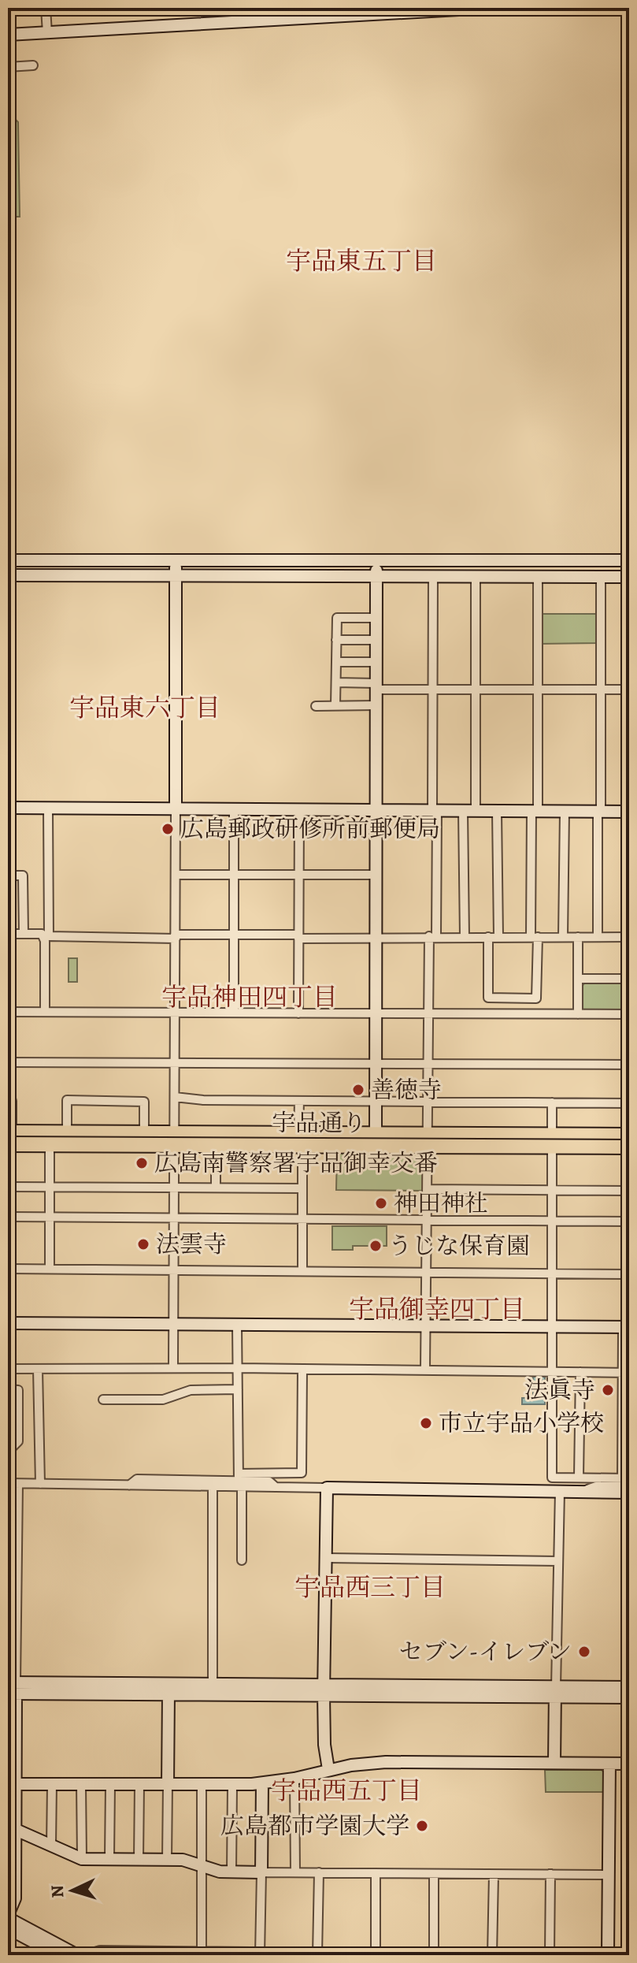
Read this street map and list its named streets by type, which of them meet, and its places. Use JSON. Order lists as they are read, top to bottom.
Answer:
{
  "streets": {
    "highway": ["宇品通り"]
  },
  "districts": [
    "宇品東五丁目",
    "宇品東六丁目",
    "宇品神田四丁目",
    "宇品御幸四丁目",
    "宇品西三丁目",
    "宇品西五丁目"
  ],
  "places": [
    "広島郵政研修所前郵便局",
    "善徳寺",
    "広島南警察署宇品御幸交番",
    "神田神社",
    "法雲寺",
    "うじな保育園",
    "法眞寺",
    "市立宇品小学校",
    "セブン-イレブン",
    "広島都市学園大学"
  ],
  "north": "left"
}
